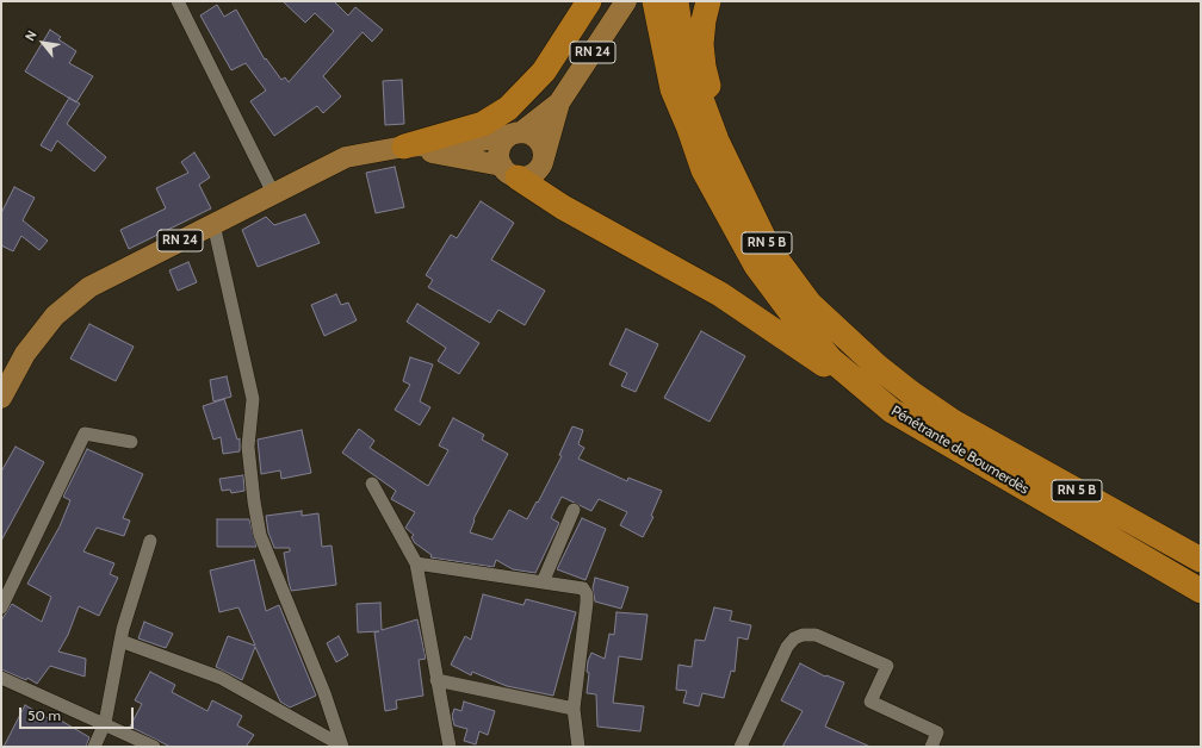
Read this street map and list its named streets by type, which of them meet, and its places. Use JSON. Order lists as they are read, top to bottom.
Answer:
{
  "streets": {
    "highway": ["RN 5 B", "Pénétrante de Boumerdès"],
    "main road": ["RN 24"]
  },
  "scale_bar": "50 m",
  "north": "top left"
}
